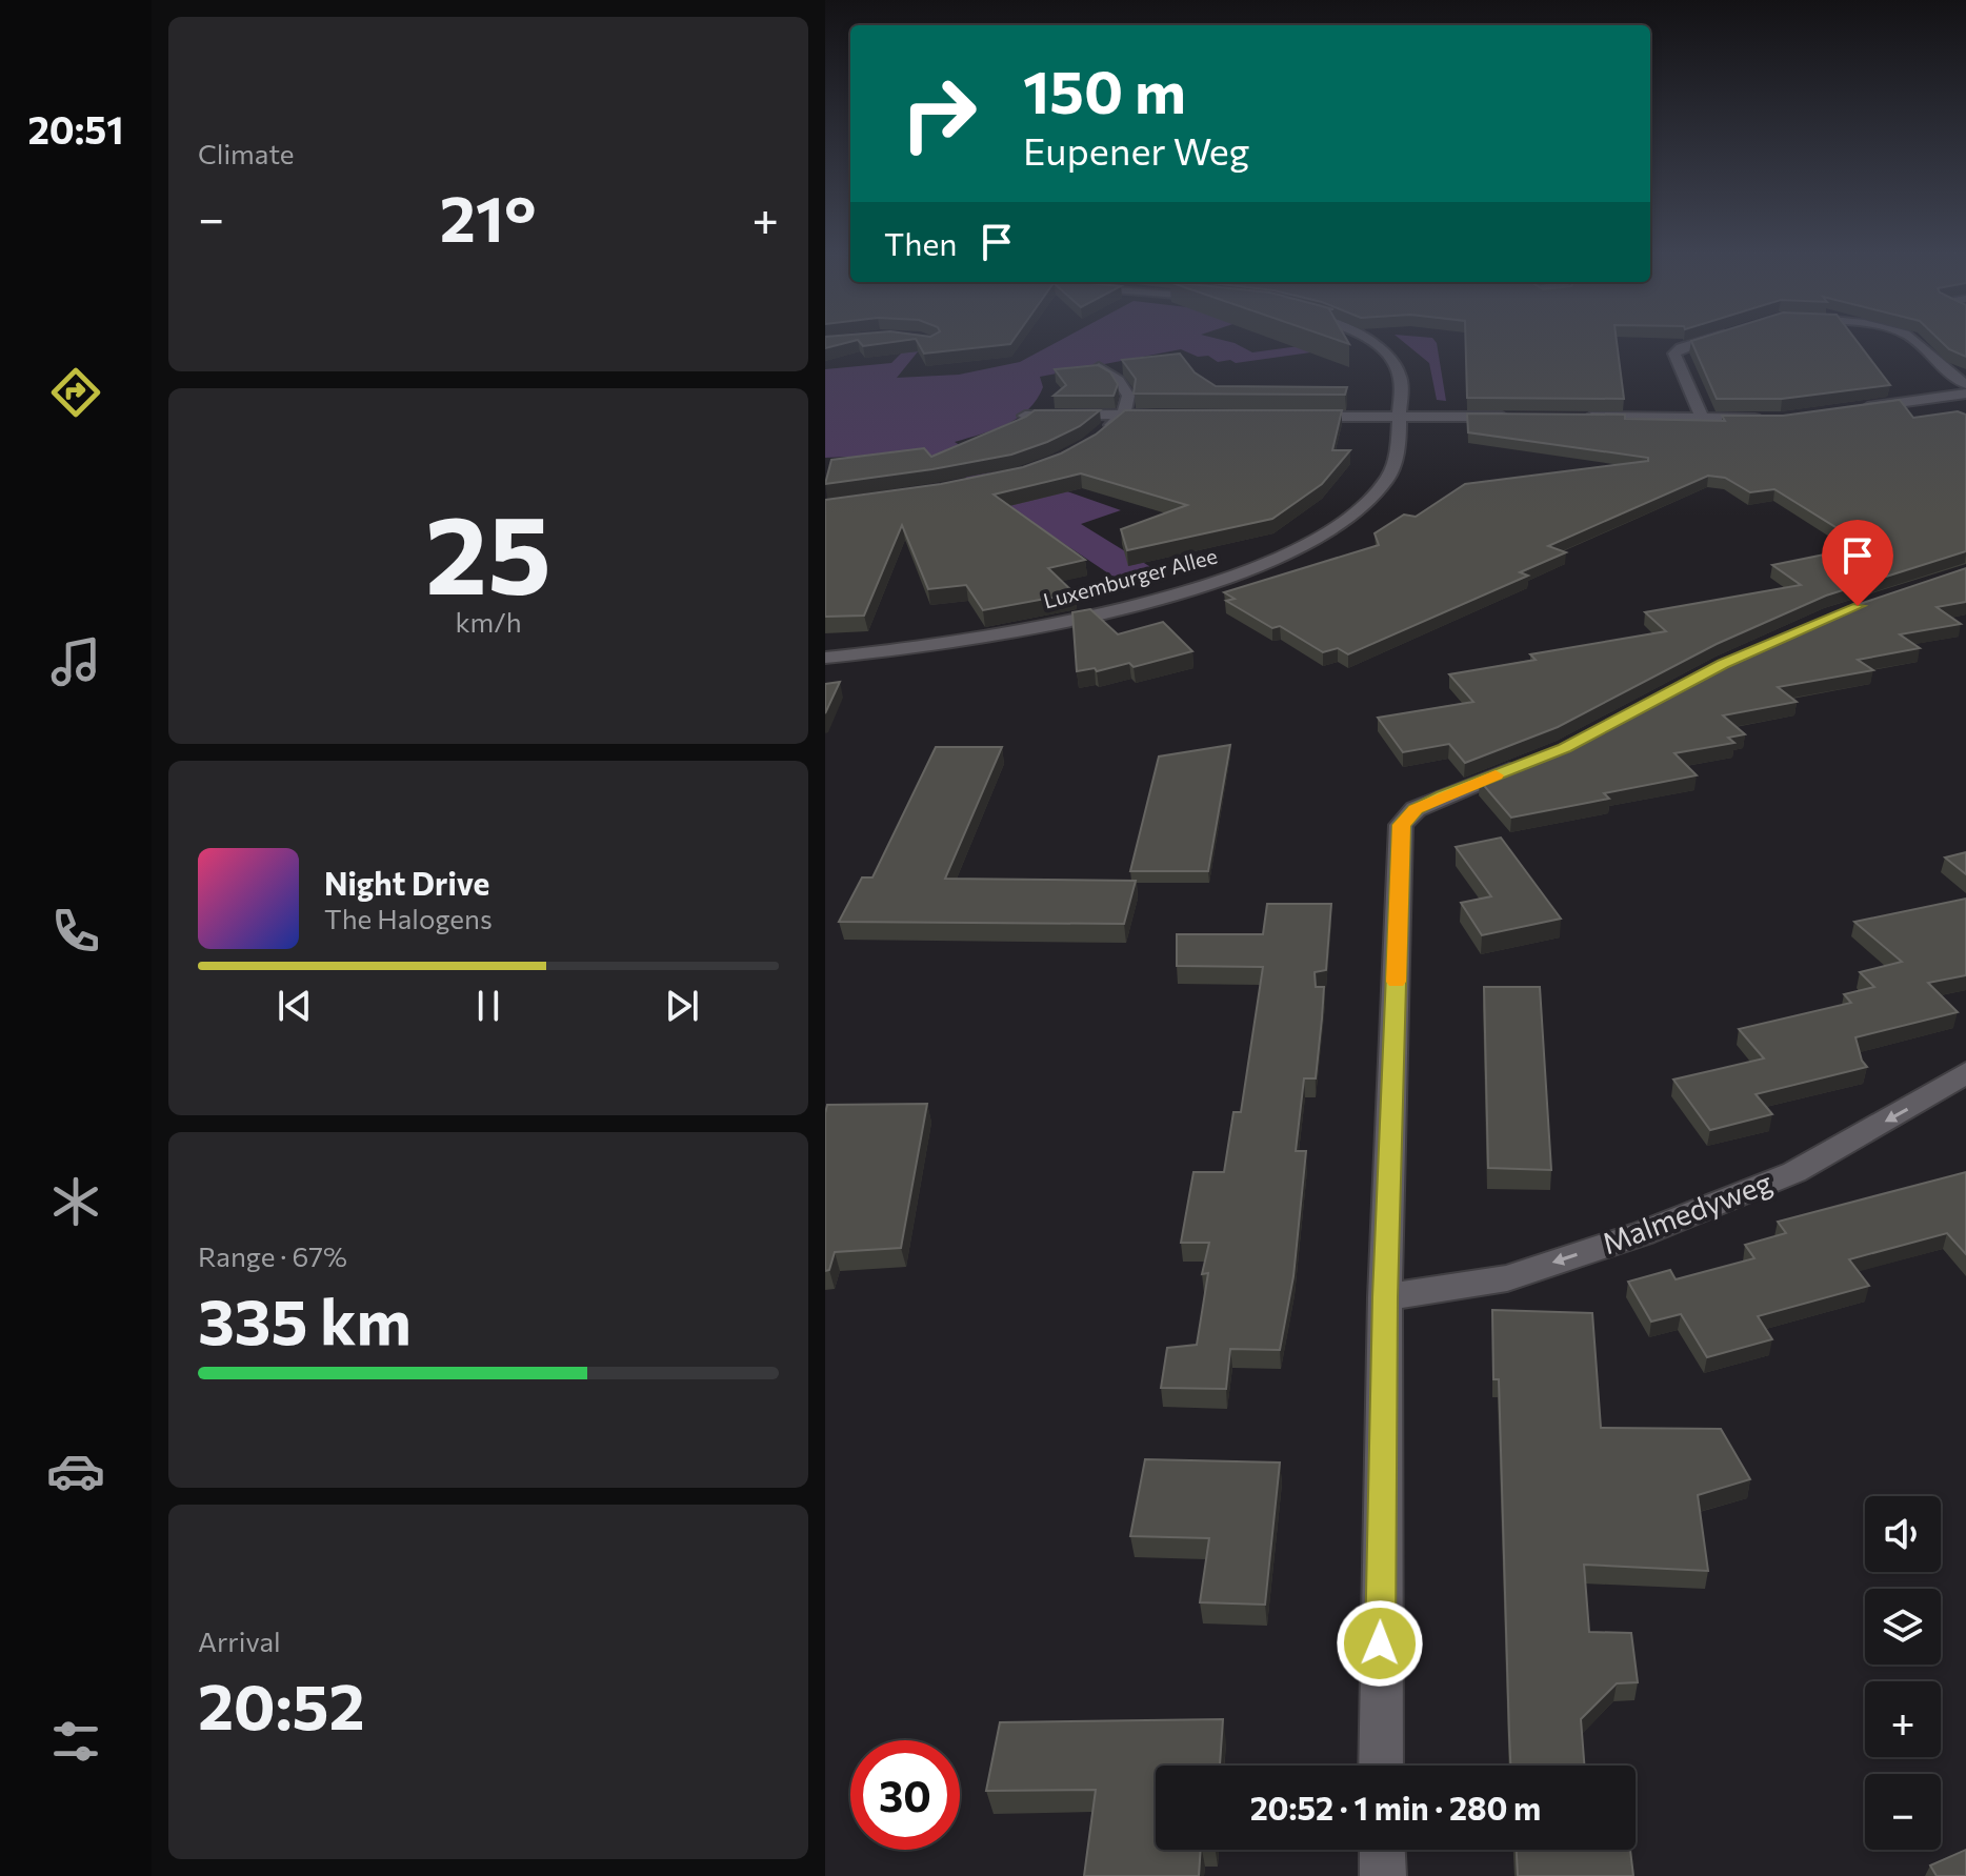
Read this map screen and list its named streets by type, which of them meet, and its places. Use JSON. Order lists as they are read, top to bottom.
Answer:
{
  "streets": {
    "street": ["Luxemburger Allee", "Malmedyweg"]
  },
  "one_way": ["Malmedyweg"],
  "page": {
    "tabs": "20:51",
    "tile": [
      "Climate",
      ["25", "km/h"],
      ["Range · 67%", "335 km"],
      ["Arrival", "20:52"]
    ],
    "turn": ["150 m", "Eupener Weg"],
    "heat": ["−", "21°", "+"],
    "then": "Then",
    "song": ["Night Drive", "The Halogens"],
    "map_buttons": ["+", "−"],
    "limit": "30",
    "trip": "20:52 · 1 min · 280 m"
  }
}
